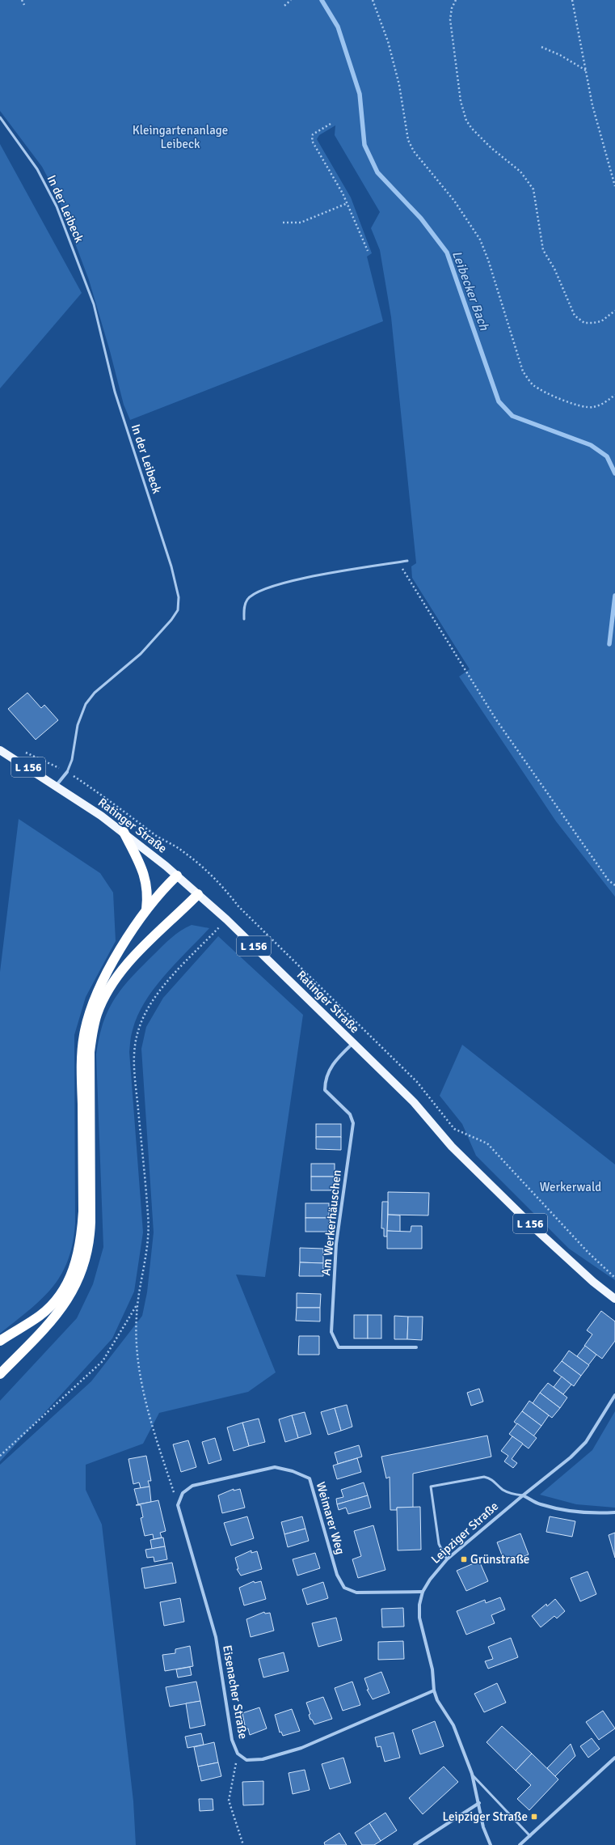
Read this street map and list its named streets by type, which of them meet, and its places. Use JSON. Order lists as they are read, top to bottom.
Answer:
{
  "streets": {
    "main road": ["L 156", "Ratinger Straße"],
    "street": [
      "In der Leibeck",
      "Am Werkerhäuschen",
      "Weimarer Weg",
      "Leipziger Straße",
      "Eisenacher Straße"
    ]
  },
  "crossings": [
    ["In der Leibeck", "Ratinger Straße"],
    ["Ratinger Straße", "Am Werkerhäuschen"],
    ["Weimarer Weg", "Leipziger Straße"],
    ["Weimarer Weg", "Eisenacher Straße"],
    ["Leipziger Straße", "Eisenacher Straße"]
  ],
  "water": ["Leibecker Bach"],
  "parks": ["Kleingartenanlage Leibeck", "Werkerwald"],
  "places": {
    "transit": ["Grünstraße", "Leipziger Straße"]
  }
}
